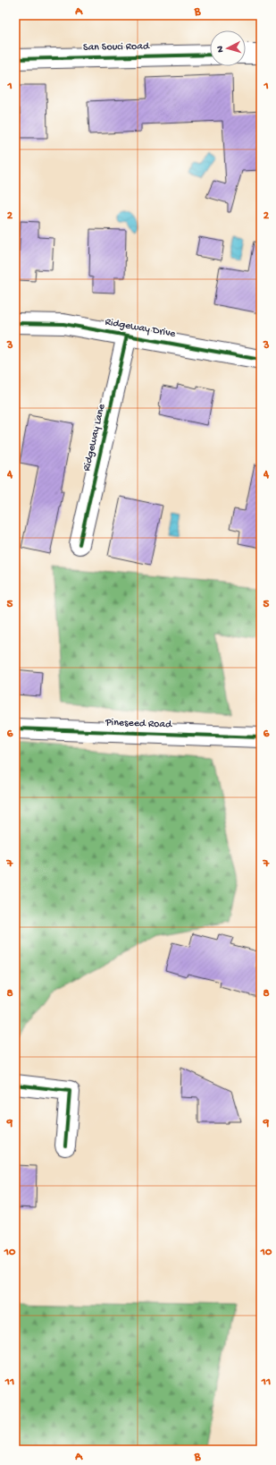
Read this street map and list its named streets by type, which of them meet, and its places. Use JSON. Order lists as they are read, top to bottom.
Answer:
{
  "streets": {
    "street": [
      "San Souci Road",
      "Ridgeway Drive",
      "Ridgeway Lane",
      "Pineseed Road"
    ]
  },
  "crossings": [
    ["Ridgeway Drive", "Ridgeway Lane"]
  ],
  "north": "left",
  "grid": {
    "columns": ["A", "B"],
    "rows": [
      "1",
      "2",
      "3",
      "4",
      "5",
      "6",
      "7",
      "8",
      "9",
      "10",
      "11"
    ]
  }
}
